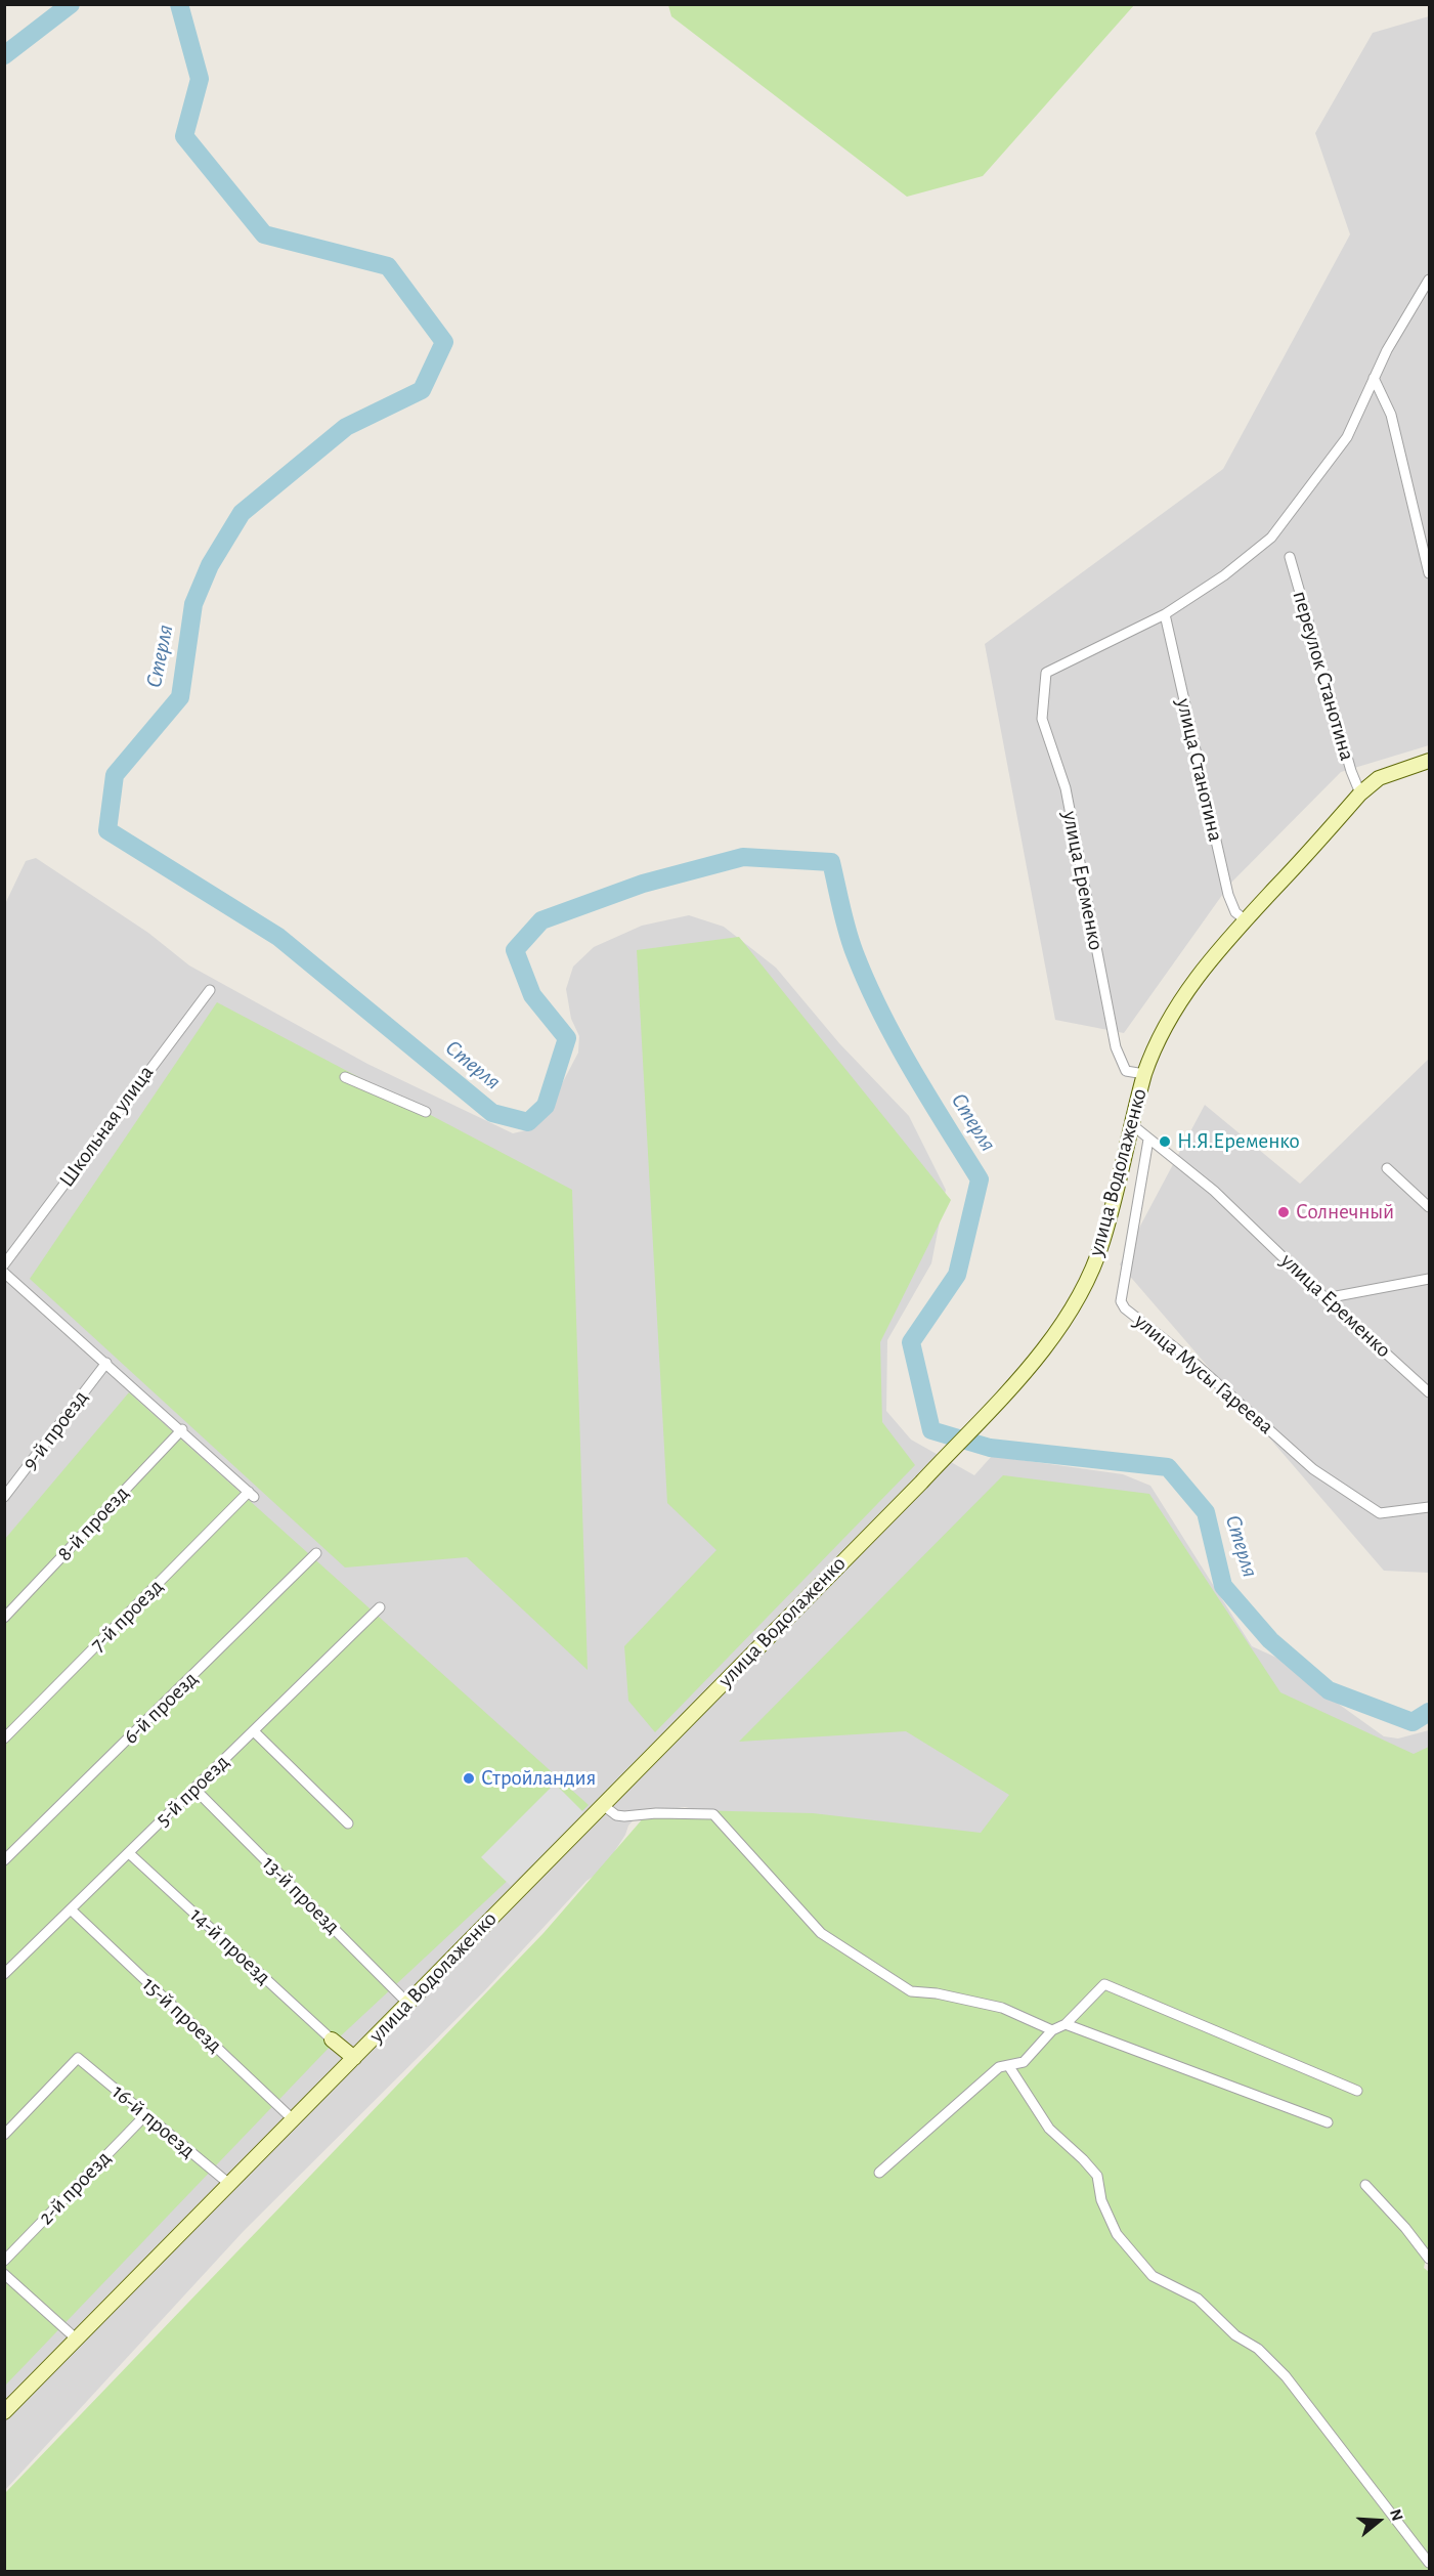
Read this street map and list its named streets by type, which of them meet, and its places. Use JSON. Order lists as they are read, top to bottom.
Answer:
{
  "streets": {
    "main road": ["улица Водолаженко"],
    "street": [
      "переулок Станотина",
      "улица Станотина",
      "улица Еременко",
      "Школьная улица",
      "улица Мусы Гареева",
      "9-й проезд",
      "8-й проезд",
      "7-й проезд",
      "6-й проезд",
      "5-й проезд",
      "13-й проезд",
      "14-й проезд",
      "15-й проезд",
      "16-й проезд",
      "2-й проезд"
    ]
  },
  "crossings": [
    ["переулок Станотина", "улица Водолаженко"],
    ["улица Станотина", "улица Еременко"],
    ["улица Станотина", "улица Водолаженко"],
    ["улица Еременко", "улица Водолаженко"],
    ["улица Еременко", "улица Мусы Гареева"],
    ["улица Водолаженко", "13-й проезд"],
    ["улица Водолаженко", "15-й проезд"],
    ["улица Водолаженко", "16-й проезд"],
    ["8-й проезд", "7-й проезд"],
    ["5-й проезд", "13-й проезд"],
    ["5-й проезд", "14-й проезд"],
    ["5-й проезд", "15-й проезд"],
    ["16-й проезд", "2-й проезд"]
  ],
  "water": ["Стерля"],
  "places": ["Н.Я.Еременко", "Солнечный", "Стройландия"],
  "north": "right"
}
